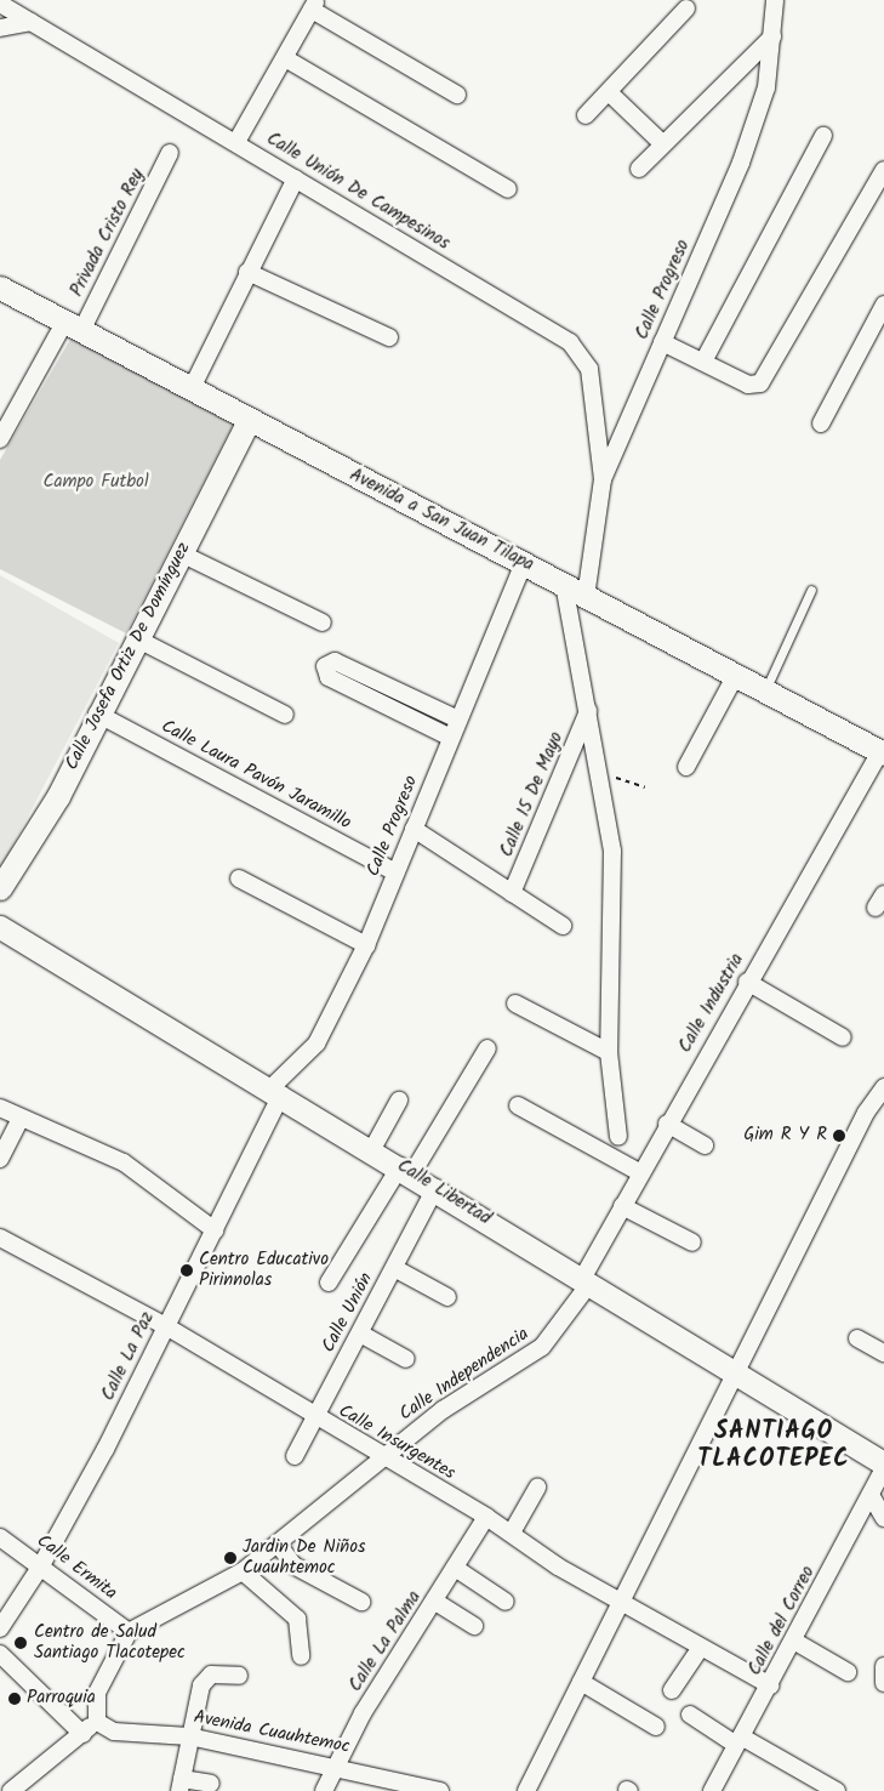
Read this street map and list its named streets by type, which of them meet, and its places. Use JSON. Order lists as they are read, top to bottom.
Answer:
{
  "streets": {
    "main road": ["Avenida a San Juan Tilapa", "Calle Josefa Ortiz De Domínguez", "Calle Libertad"],
    "street": [
      "Calle Unión De Campesinos",
      "Privada Cristo Rey",
      "Calle Progreso",
      "Calle Laura Pavón Jaramillo",
      "Calle 15 De Mayo",
      "Calle Industria",
      "Calle Unión",
      "Calle La Paz",
      "Calle Independencia",
      "Calle Insurgentes",
      "Calle Ermita",
      "Calle del Correo",
      "Calle La Palma",
      "Avenida Cuauhtemoc"
    ]
  },
  "crossings": [
    ["Calle Unión De Campesinos", "Calle Progreso"],
    ["Privada Cristo Rey", "Avenida a San Juan Tilapa"],
    ["Calle Progreso", "Avenida a San Juan Tilapa"],
    ["Calle Progreso", "Calle Laura Pavón Jaramillo"],
    ["Calle Progreso", "Calle Libertad"],
    ["Calle Progreso", "Calle La Paz"],
    ["Avenida a San Juan Tilapa", "Calle Josefa Ortiz De Domínguez"],
    ["Avenida a San Juan Tilapa", "Calle Industria"],
    ["Calle Josefa Ortiz De Domínguez", "Calle Laura Pavón Jaramillo"],
    ["Calle Industria", "Calle Libertad"],
    ["Calle Industria", "Calle Independencia"],
    ["Calle Libertad", "Calle Unión"],
    ["Calle Libertad", "Calle La Paz"],
    ["Calle Libertad", "Calle Independencia"],
    ["Calle Unión", "Calle Insurgentes"],
    ["Calle La Paz", "Calle Insurgentes"],
    ["Calle La Paz", "Calle Ermita"],
    ["Calle Independencia", "Calle Insurgentes"],
    ["Calle Independencia", "Calle Ermita"],
    ["Calle Insurgentes", "Calle del Correo"],
    ["Calle Insurgentes", "Calle La Palma"],
    ["Calle La Palma", "Avenida Cuauhtemoc"]
  ],
  "districts": ["SANTIAGO TLACOTEPEC"],
  "parks": ["Campo Futbol"],
  "places": [
    "Gim R Y R",
    "Centro Educativo Pirinnolas",
    "Jardin De Niños Cuauhtemoc",
    "Centro de Salud Santiago Tlacotepec",
    "Parroquia"
  ]
}
